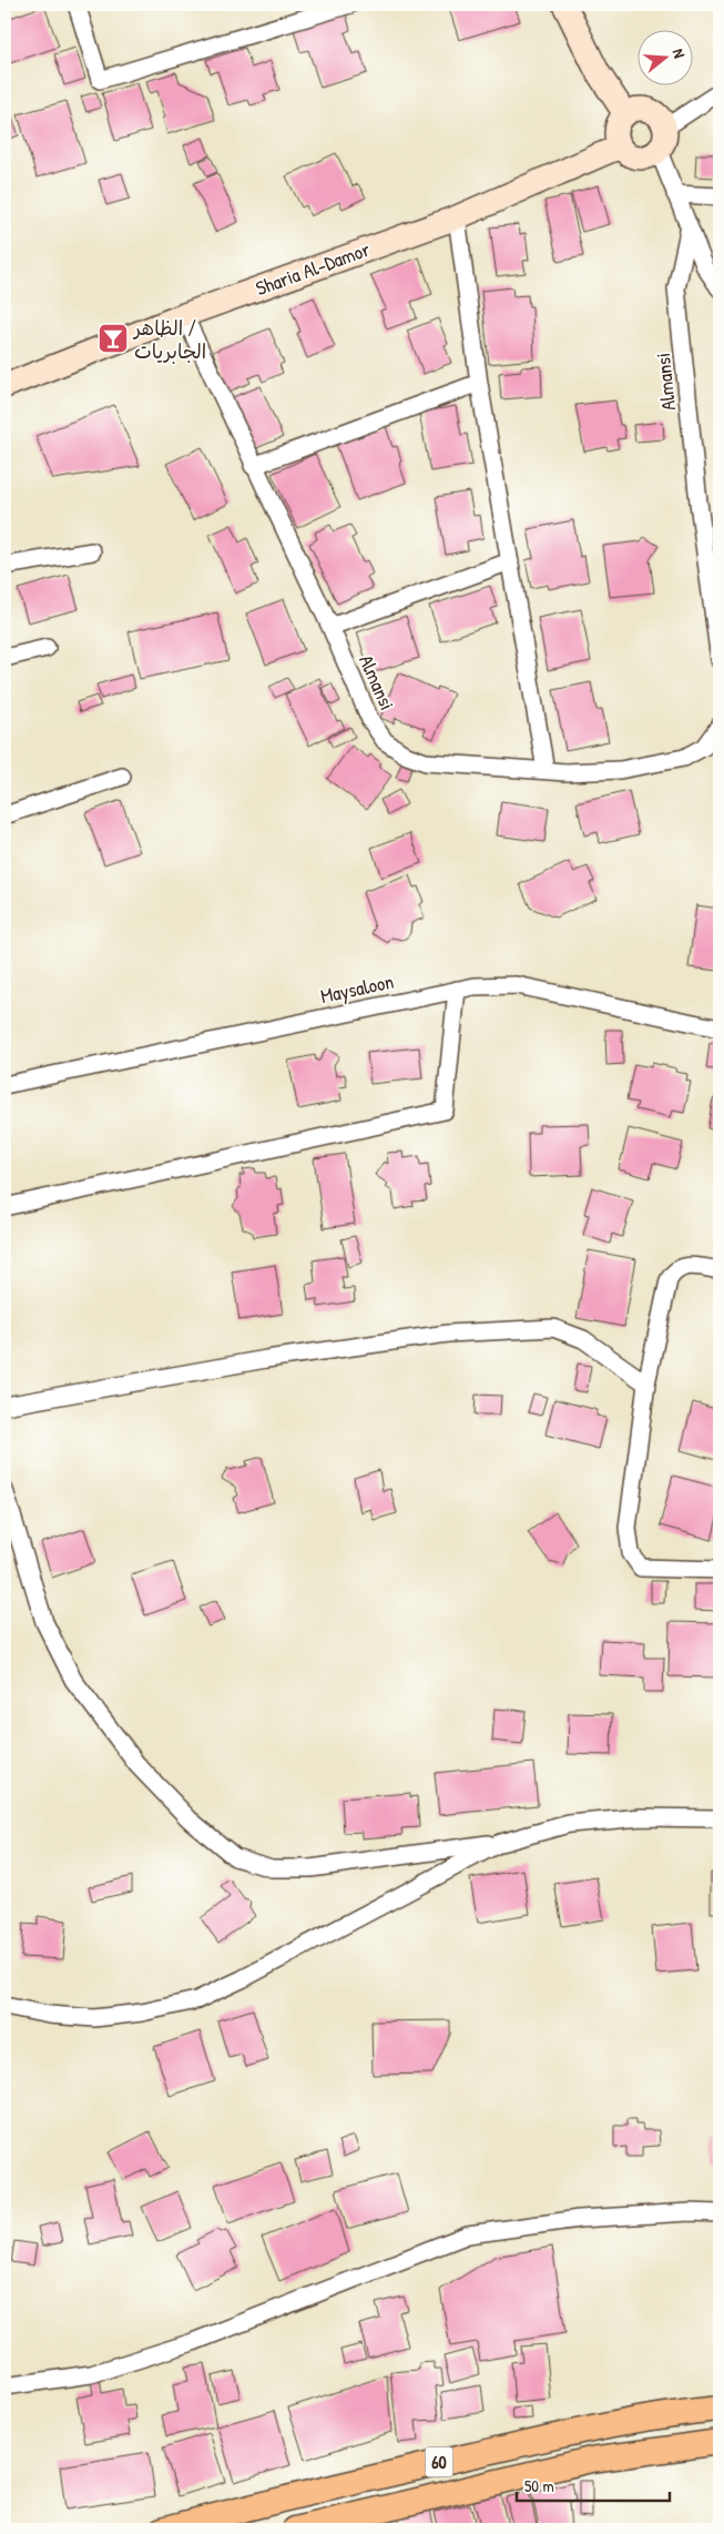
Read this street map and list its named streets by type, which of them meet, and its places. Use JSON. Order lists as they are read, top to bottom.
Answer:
{
  "streets": {
    "main road": ["60"],
    "street": ["Sharia Al-Damor", "Almansi", "Maysaloon"]
  },
  "crossings": [
    ["Sharia Al-Damor", "Almansi"]
  ],
  "places": {
    "bar": ["الظاهر / الجابريات"]
  },
  "scale_bar": "50 m",
  "north": "right"
}
